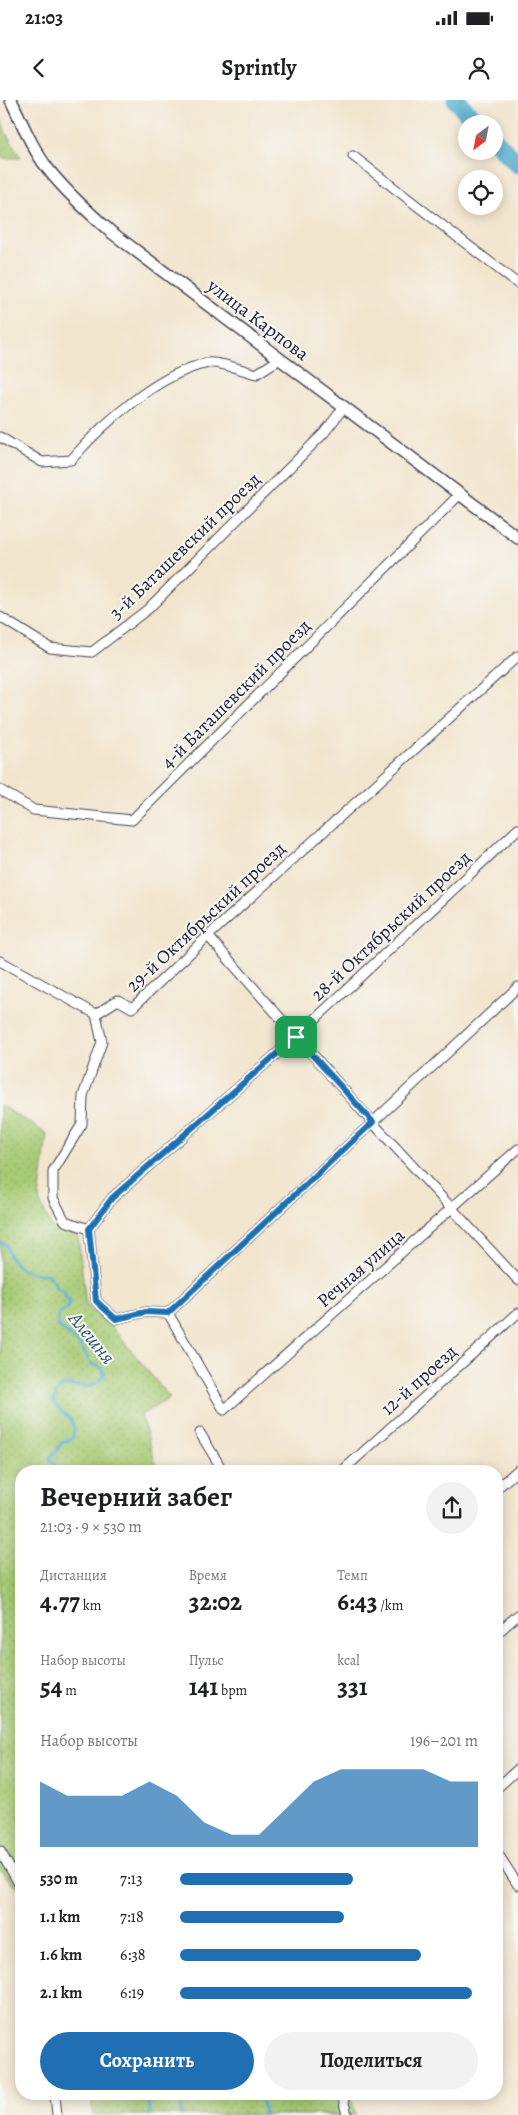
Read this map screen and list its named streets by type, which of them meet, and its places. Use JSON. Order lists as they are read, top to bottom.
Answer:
{
  "streets": {
    "main road": ["улица Карпова"],
    "street": [
      "3-й Баташевский проезд",
      "4-й Баташевский проезд",
      "29-й Октябрьский проезд",
      "28-й Октябрьский проезд",
      "Речная улица",
      "12-й проезд"
    ]
  },
  "crossings": [
    ["улица Карпова", "3-й Баташевский проезд"],
    ["улица Карпова", "4-й Баташевский проезд"]
  ],
  "water": ["Алешня"],
  "north": "bottom left",
  "page": {
    "status": "21:03",
    "header": "Sprintly",
    "heading": ["Вечерний забег", "21:03 · 9 × 530 m"],
    "stats": [
      ["Дистанция", "4.77 km"],
      ["Время", "32:02"],
      ["Темп", "6:43 /km"],
      ["Набор высоты", "54 m"],
      ["Пульс", "141 bpm"],
      ["kcal", "331"]
    ],
    "chart": ["Набор высоты", "196–201 m"],
    "list": [
      {
        "name": "530 m",
        "note": "7:13"
      },
      {
        "name": "1.1 km",
        "note": "7:18"
      },
      {
        "name": "1.6 km",
        "note": "6:38"
      },
      {
        "name": "2.1 km",
        "note": "6:19"
      }
    ],
    "buttons": ["Сохранить", "Поделиться"]
  }
}
